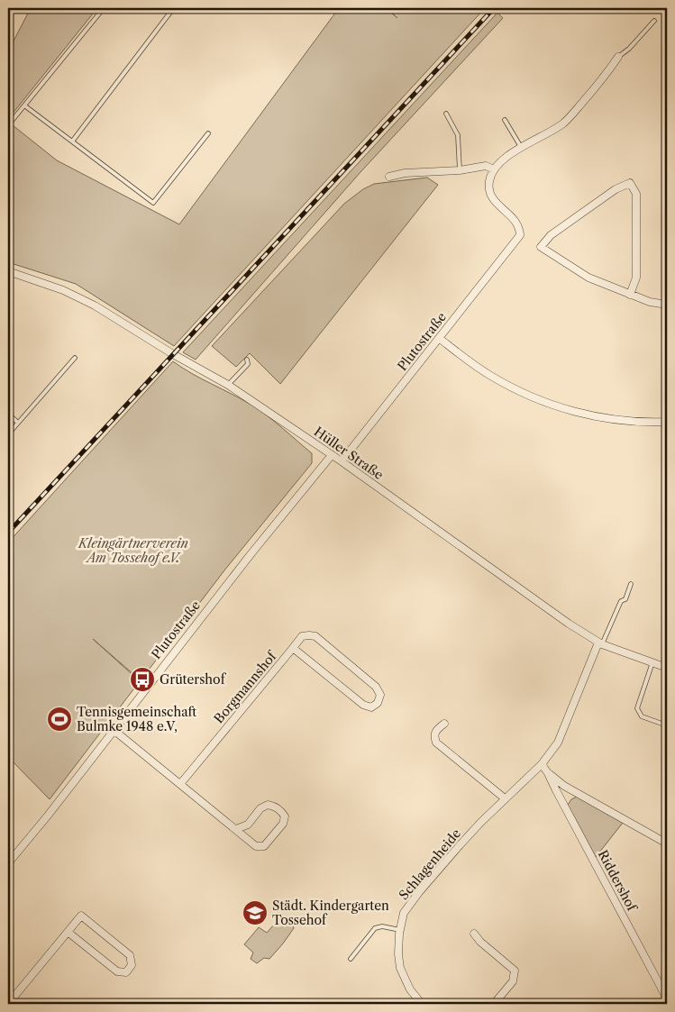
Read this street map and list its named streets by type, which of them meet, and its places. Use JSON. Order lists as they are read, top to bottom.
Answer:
{
  "streets": {
    "street": [
      "Plutostraße",
      "Hüller Straße",
      "Borgmannshof",
      "Schlagenheide",
      "Riddershof"
    ]
  },
  "crossings": [
    ["Plutostraße", "Hüller Straße"],
    ["Hüller Straße", "Schlagenheide"]
  ],
  "parks": ["Kleingärtnerverein Am Tossehof e.V."],
  "places": {
    "bus stop": ["Grütershof"],
    "sports": ["Tennisgemeinschaft Bulmke 1948 e.V,"],
    "school or university": ["Städt. Kindergarten Tossehof"]
  }
}
